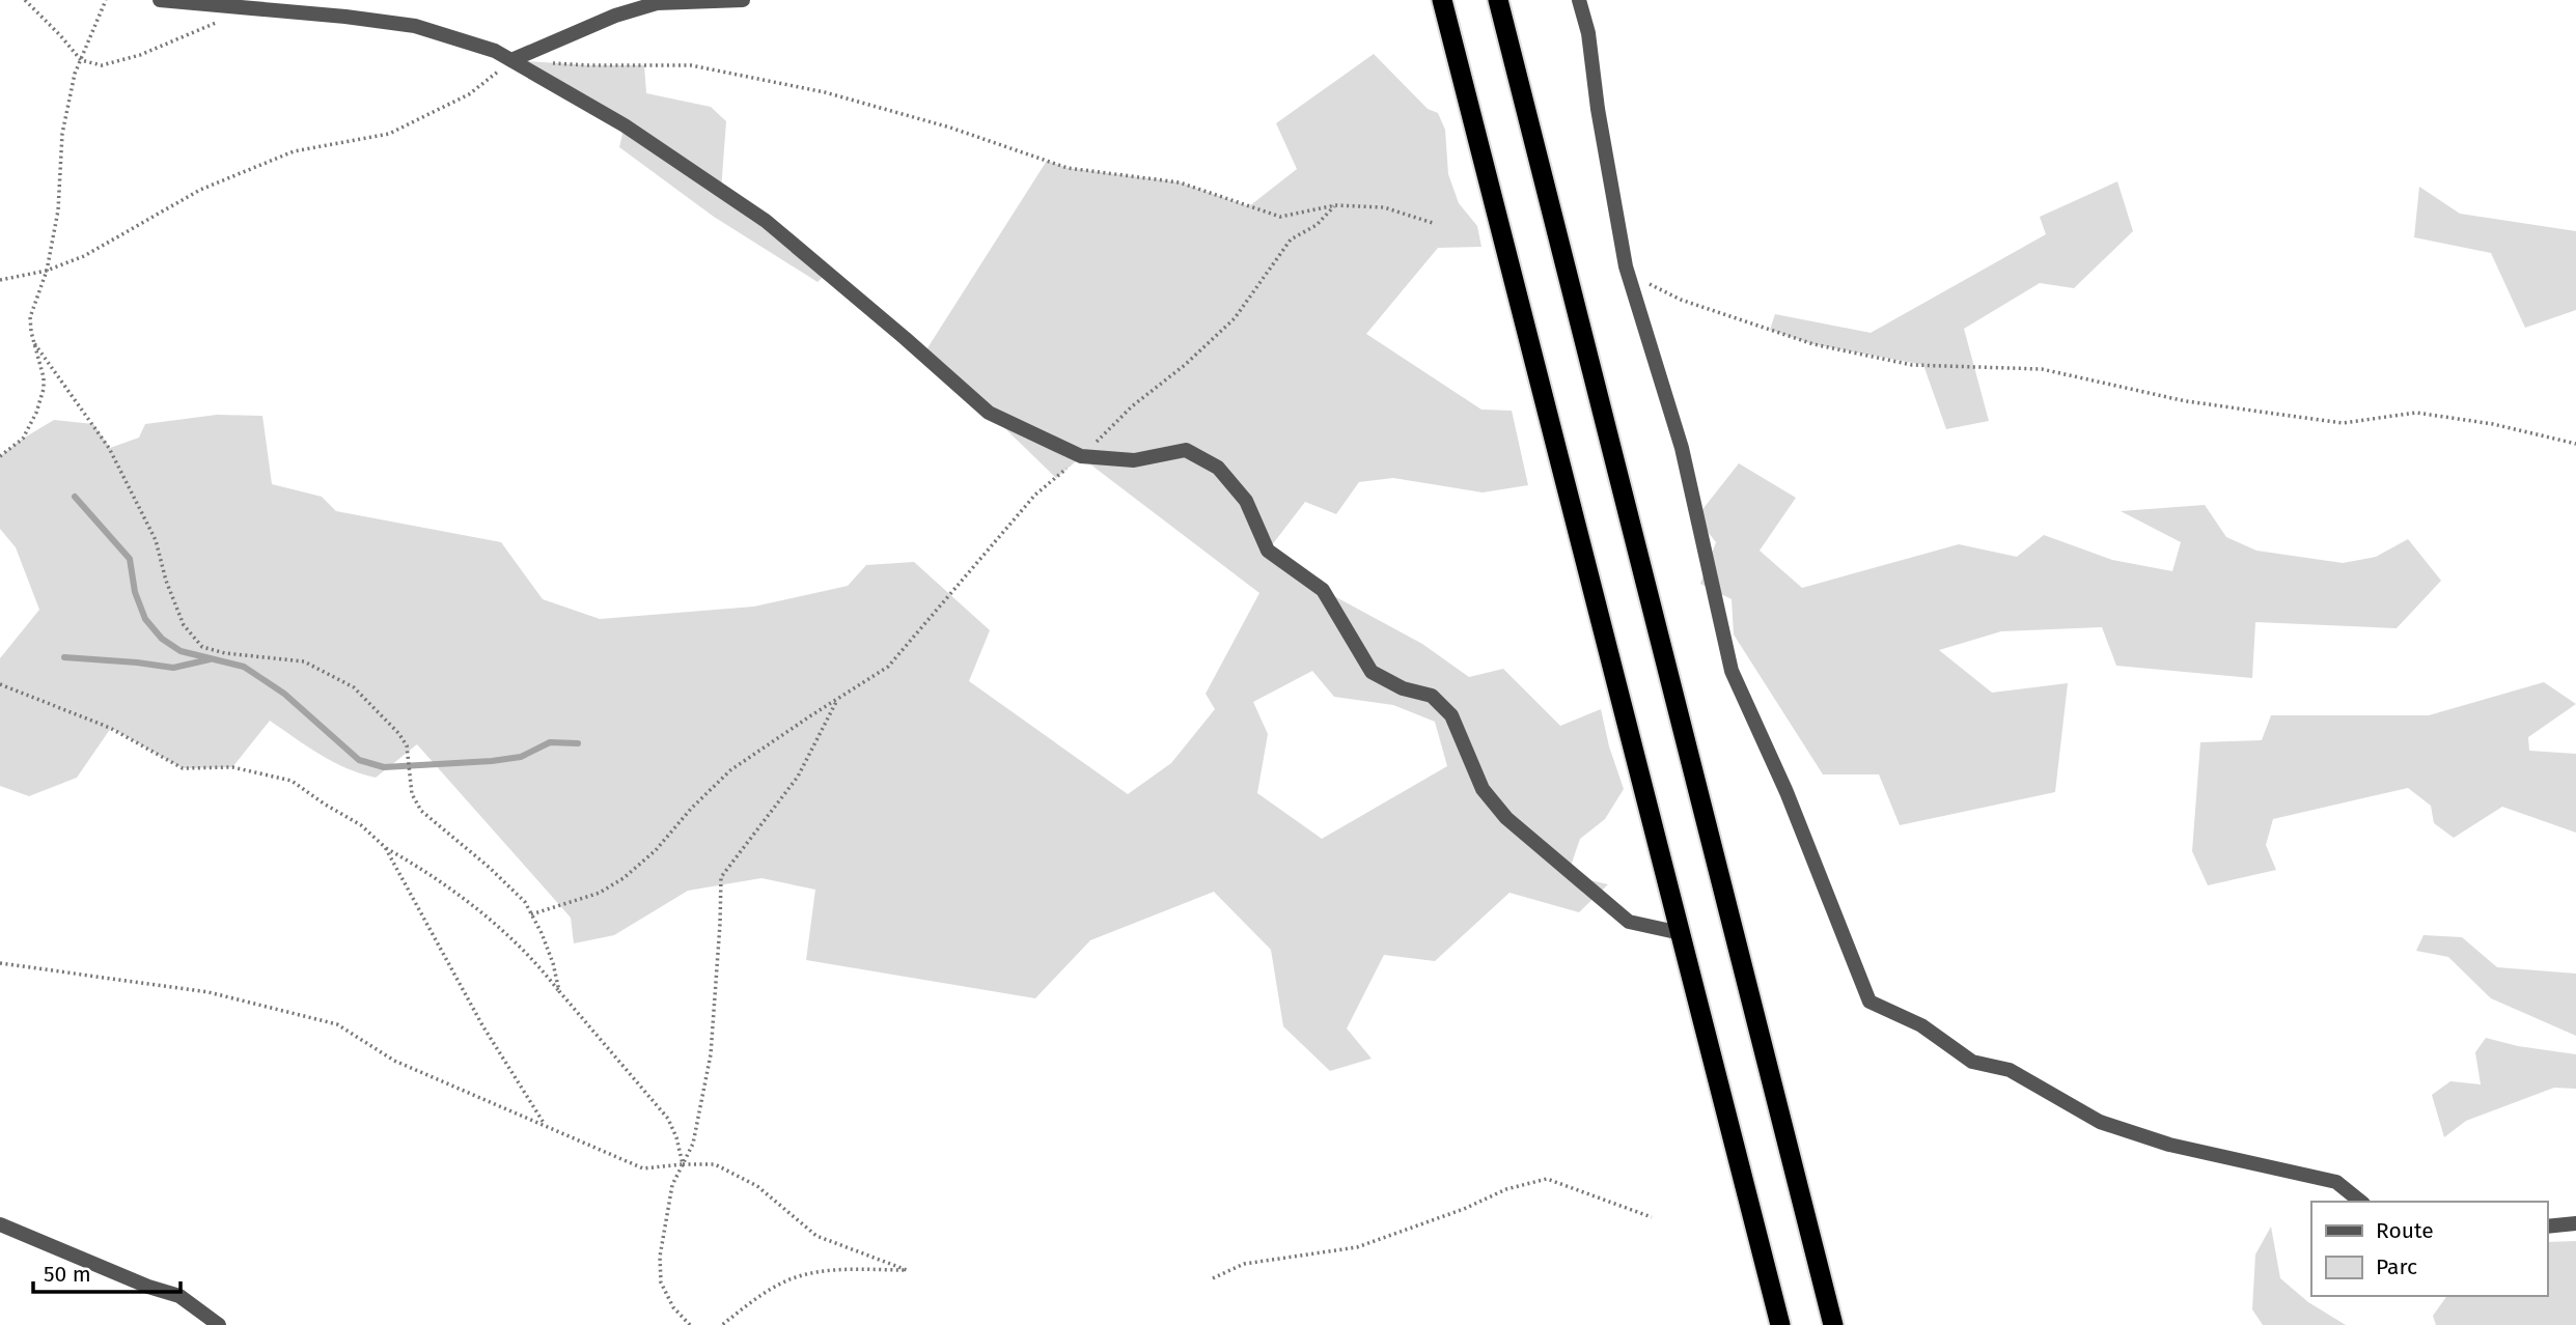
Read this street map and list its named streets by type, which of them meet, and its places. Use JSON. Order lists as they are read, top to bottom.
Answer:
{
  "legend": ["Route", "Parc"],
  "scale_bar": "50 m"
}
